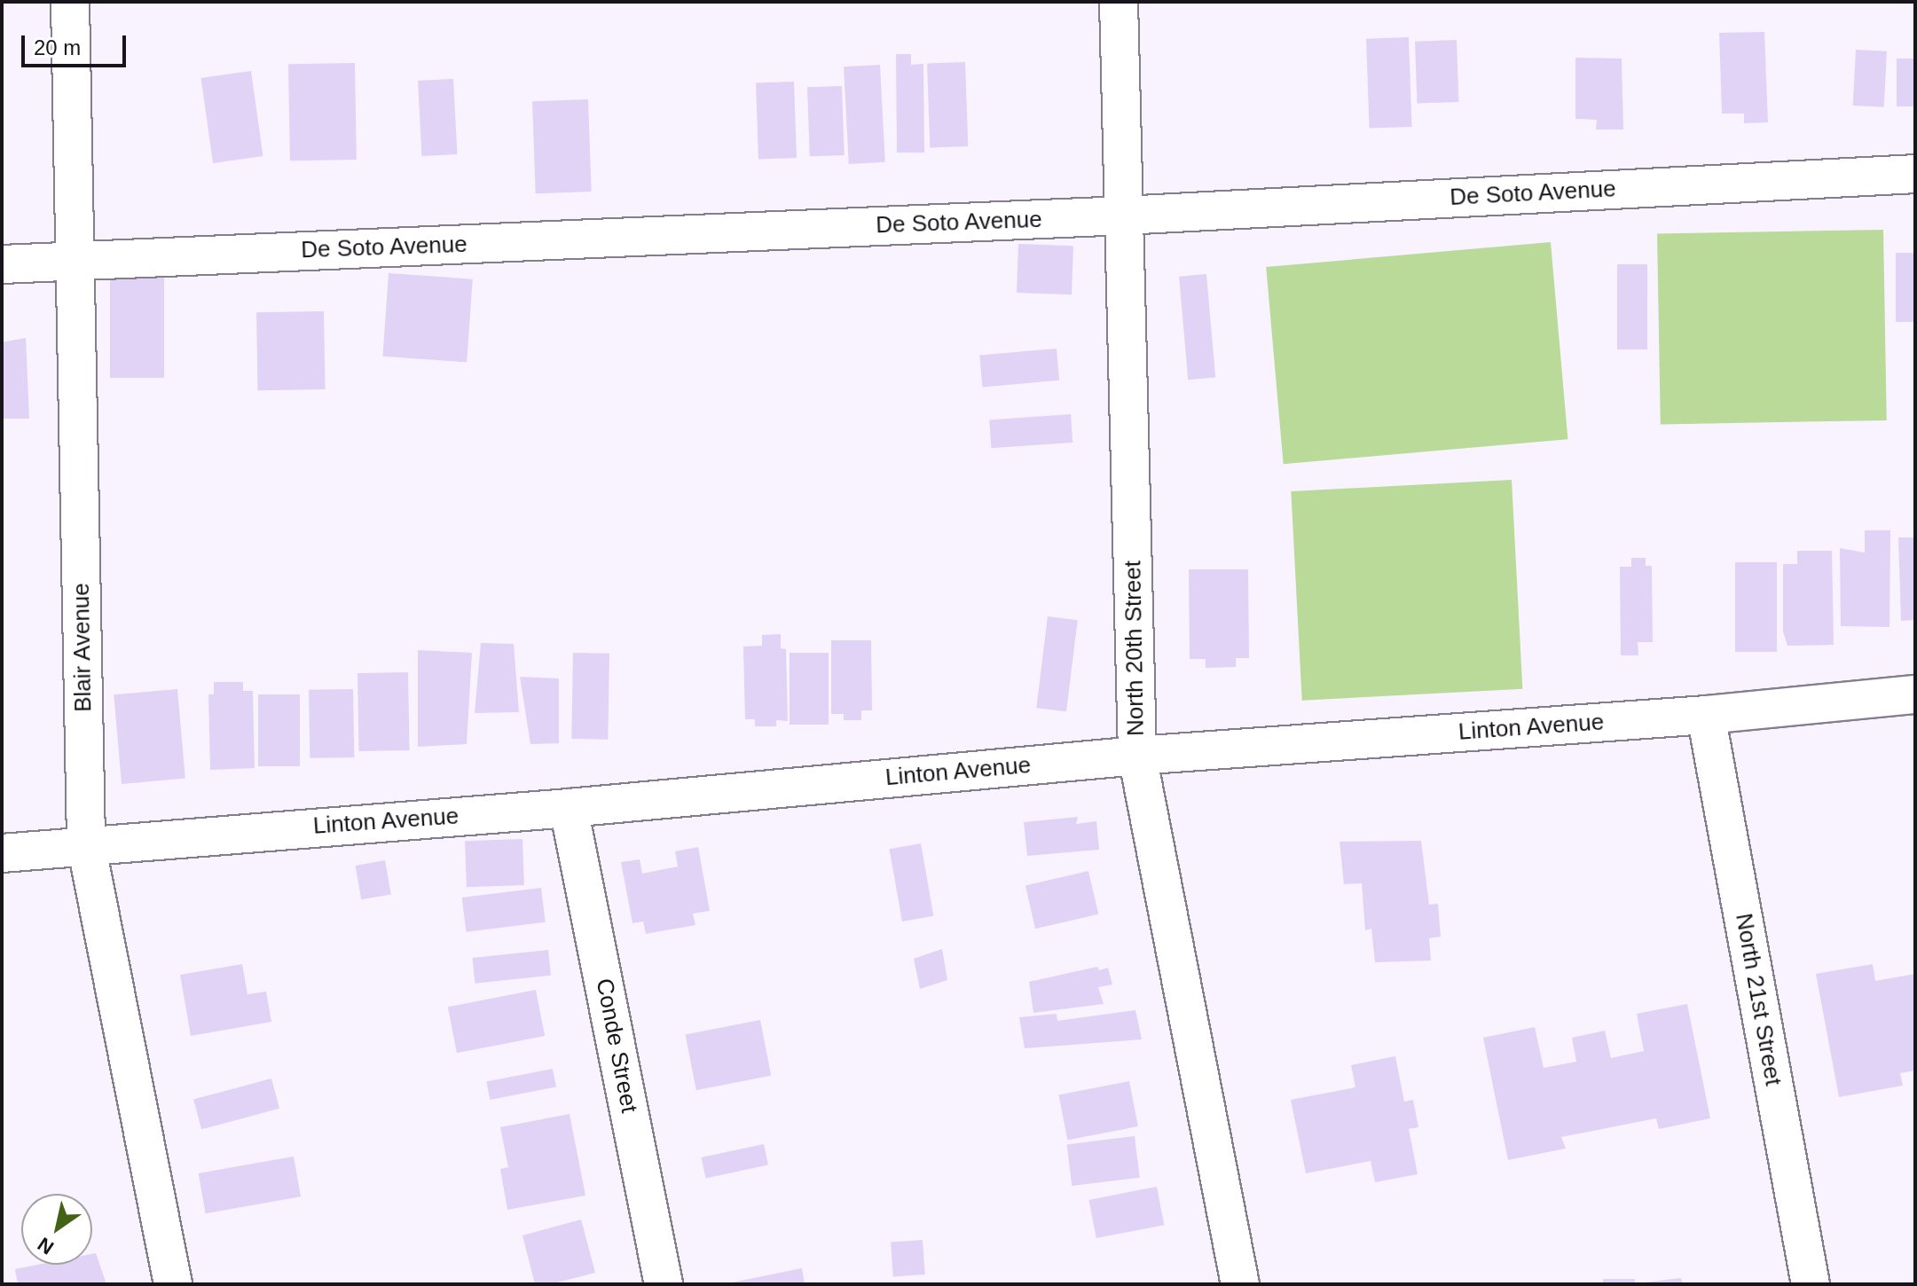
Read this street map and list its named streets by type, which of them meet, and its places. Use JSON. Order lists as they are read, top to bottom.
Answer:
{
  "streets": {
    "street": [
      "De Soto Avenue",
      "Blair Avenue",
      "North 20th Street",
      "Linton Avenue",
      "North 21st Street",
      "Conde Street"
    ]
  },
  "crossings": [
    ["De Soto Avenue", "Blair Avenue"],
    ["De Soto Avenue", "North 20th Street"],
    ["Blair Avenue", "Linton Avenue"],
    ["North 20th Street", "Linton Avenue"],
    ["Linton Avenue", "North 21st Street"],
    ["Linton Avenue", "Conde Street"]
  ],
  "scale_bar": "20 m",
  "north": "bottom left"
}
